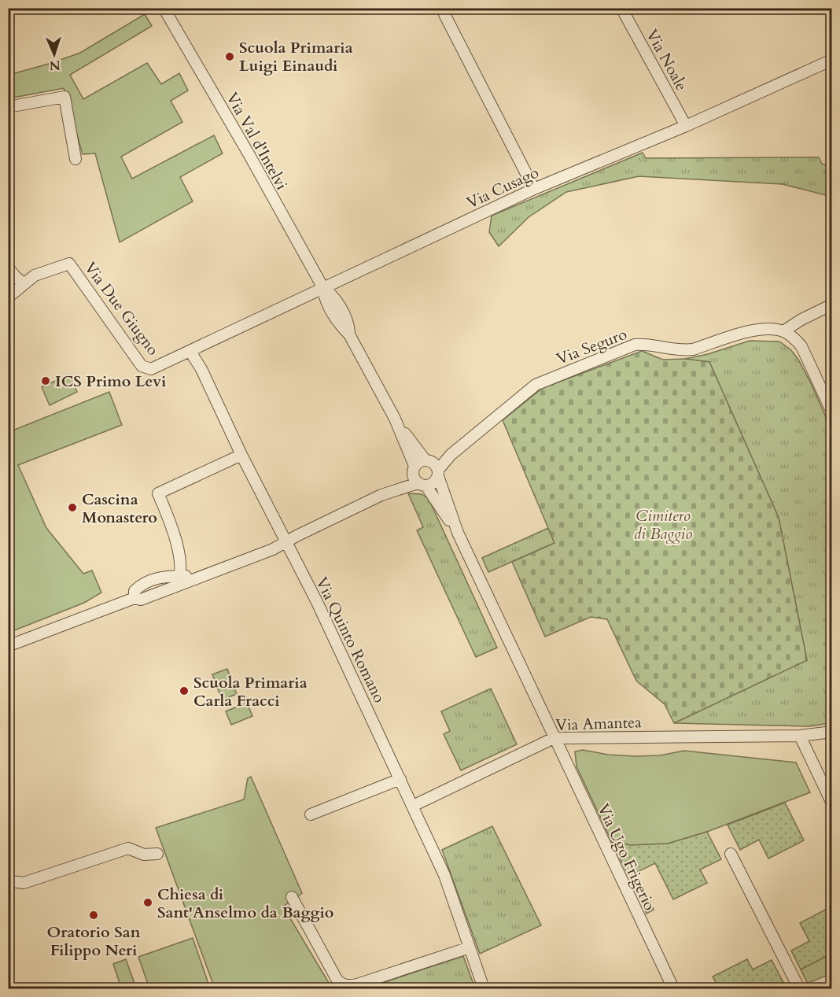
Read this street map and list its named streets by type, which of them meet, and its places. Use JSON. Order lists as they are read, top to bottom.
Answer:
{
  "streets": {
    "street": [
      "Via Noale",
      "Via Val d'Intelvi",
      "Via Cusago",
      "Via Due Giugno",
      "Via Seguro",
      "Via Quinto Romano",
      "Via Amantea",
      "Via Ugo Frigerio"
    ]
  },
  "crossings": [
    ["Via Noale", "Via Cusago"],
    ["Via Val d'Intelvi", "Via Cusago"],
    ["Via Cusago", "Via Due Giugno"],
    ["Via Cusago", "Via Quinto Romano"],
    ["Via Quinto Romano", "Via Amantea"],
    ["Via Amantea", "Via Ugo Frigerio"]
  ],
  "parks": ["Cimitero di Baggio"],
  "places": [
    "Scuola Primaria Luigi Einaudi",
    "ICS Primo Levi",
    "Cascina Monastero",
    "Scuola Primaria Carla Fracci",
    "Chiesa di Sant'Anselmo da Baggio",
    "Oratorio San Filippo Neri"
  ],
  "north": "bottom"
}
